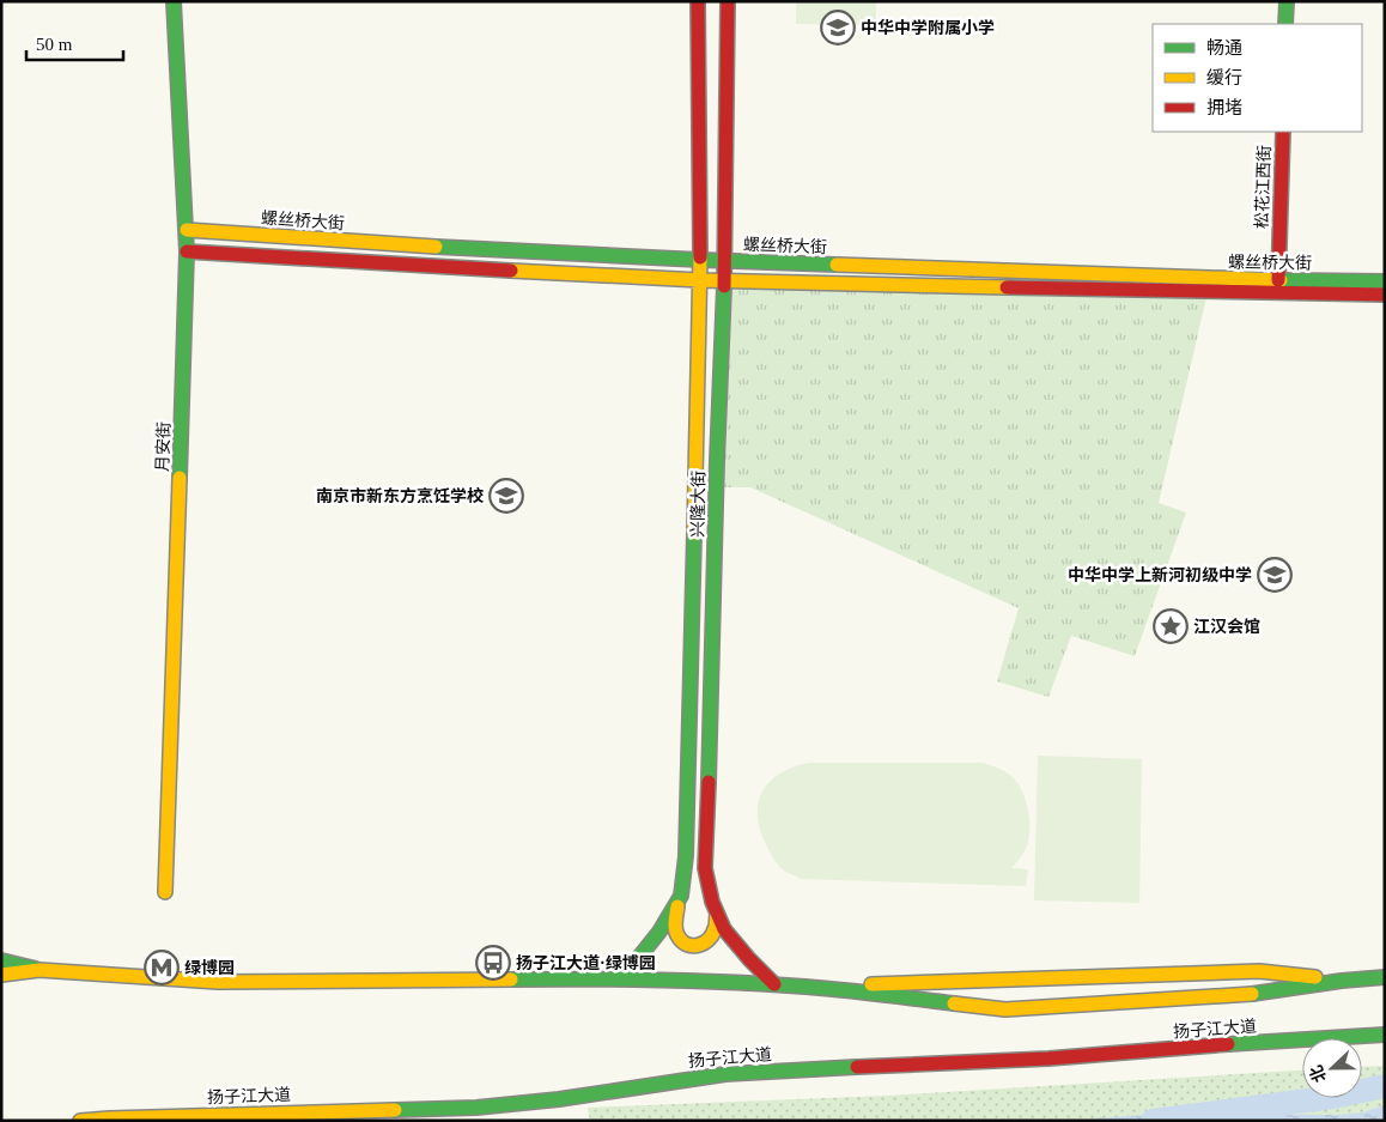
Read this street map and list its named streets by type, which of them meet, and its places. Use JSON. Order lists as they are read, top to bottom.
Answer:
{
  "streets": {
    "main road": [
      "松花江西街",
      "螺丝桥大街",
      "月安街",
      "兴隆大街",
      "扬子江大道"
    ]
  },
  "crossings": [
    ["松花江西街", "螺丝桥大街"],
    ["螺丝桥大街", "月安街"],
    ["螺丝桥大街", "兴隆大街"],
    ["兴隆大街", "扬子江大道"]
  ],
  "places": {
    "school or university": ["中华中学附属小学", "南京市新东方烹饪学校", "中华中学上新河初级中学"],
    "place": ["江汉会馆"],
    "bus stop": ["扬子江大道·绿博园"],
    "metro station": ["绿博园"]
  },
  "legend": ["畅通", "缓行", "拥堵"],
  "scale_bar": "50 m",
  "north": "left"
}
